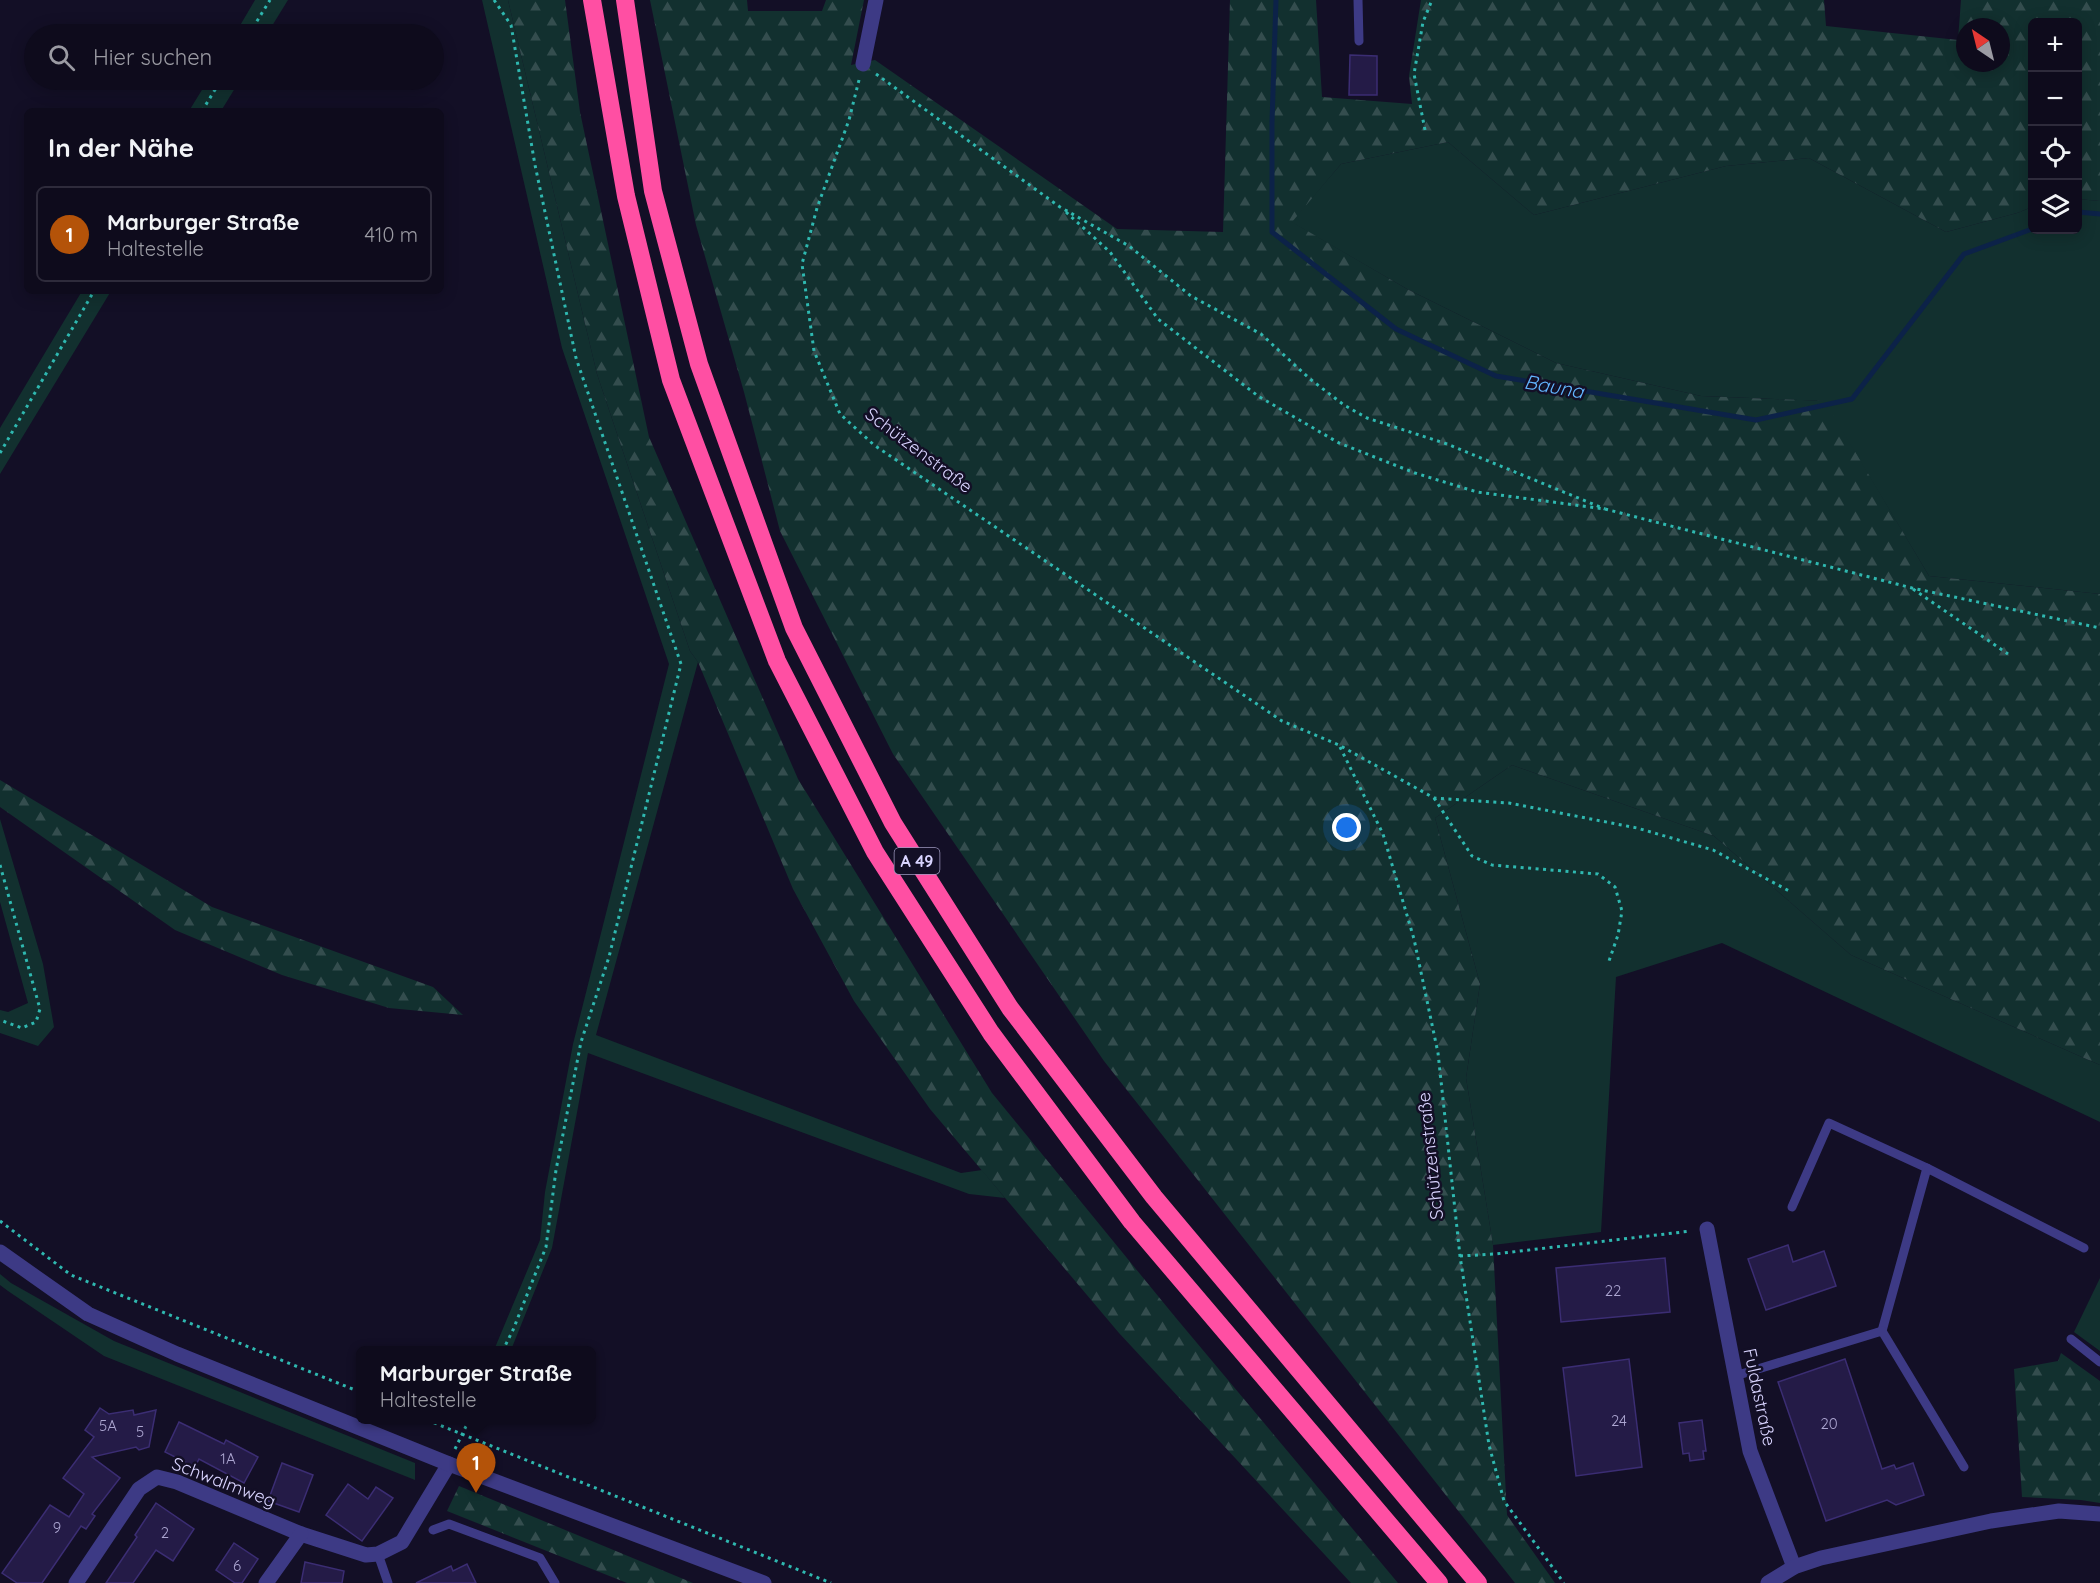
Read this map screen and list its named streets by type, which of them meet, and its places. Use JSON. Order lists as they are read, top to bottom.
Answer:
{
  "streets": {
    "highway": ["A 49"],
    "street": ["Fuldastraße", "Schwalmweg"],
    "path": ["Schützenstraße"]
  },
  "water": ["Bauna"],
  "house_numbers": [
    "22",
    "24",
    "20",
    "5A",
    "5",
    "1A",
    "9",
    "2",
    "6"
  ],
  "north": "top left",
  "page": {
    "map_buttons": ["+", "−"],
    "search": "Hier suchen",
    "heading": "In der Nähe",
    "list": [
      {
        "mark": "1",
        "name": "Marburger Straße",
        "note": "Haltestelle",
        "value": "410 m"
      }
    ],
    "popup": ["Marburger Straße", "Haltestelle"],
    "pins": "1"
  }
}
